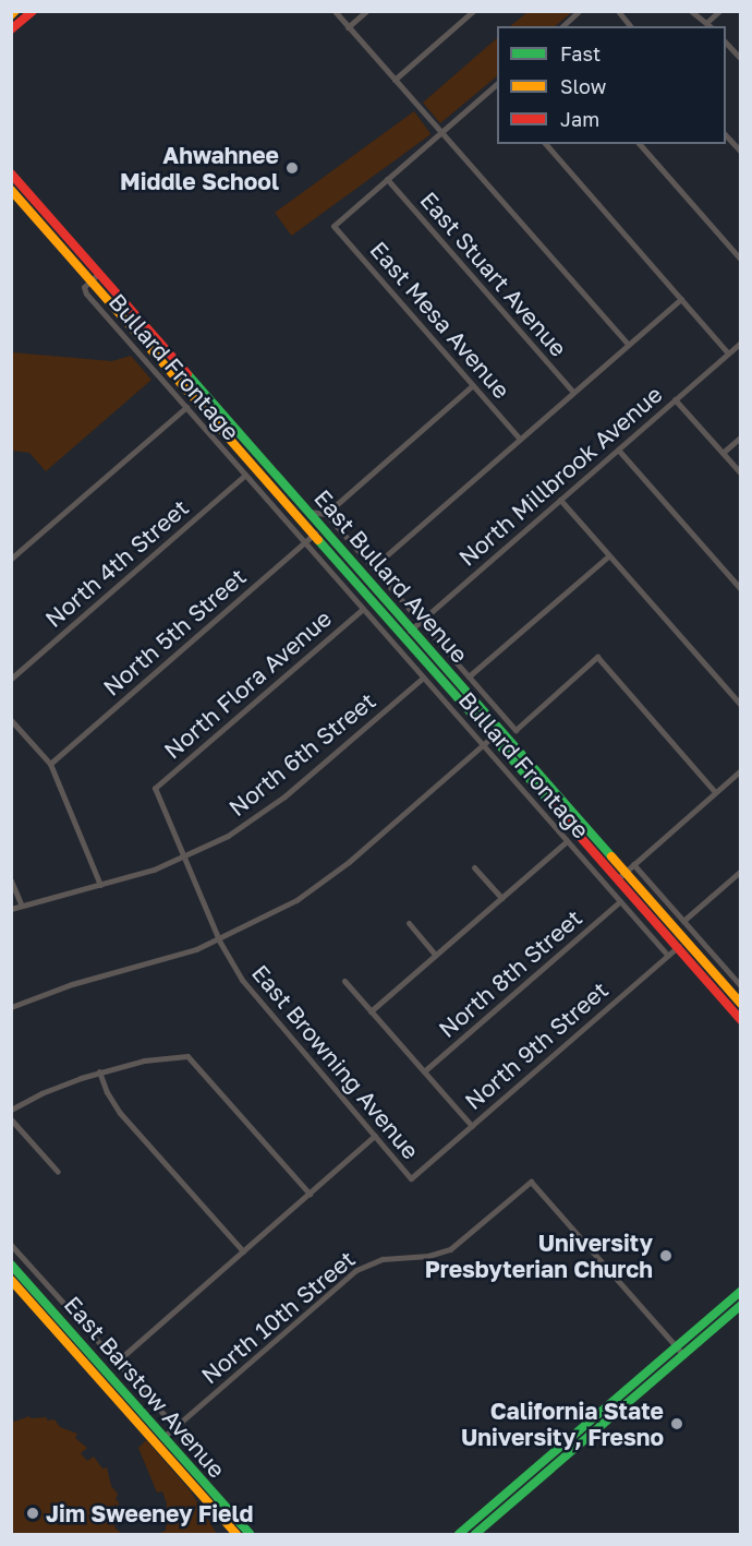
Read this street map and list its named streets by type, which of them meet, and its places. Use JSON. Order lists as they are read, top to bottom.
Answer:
{
  "streets": {
    "main road": ["East Bullard Avenue", "East Barstow Avenue"],
    "street": [
      "East Stuart Avenue",
      "East Mesa Avenue",
      "Bullard Frontage",
      "North Millbrook Avenue",
      "North 4th Street",
      "North 5th Street",
      "North Flora Avenue",
      "North 6th Street",
      "North 8th Street",
      "North 9th Street",
      "East Browning Avenue",
      "North 10th Street"
    ]
  },
  "crossings": [
    ["East Stuart Avenue", "East Mesa Avenue"],
    ["Bullard Frontage", "North 4th Street"],
    ["Bullard Frontage", "East Bullard Avenue"],
    ["Bullard Frontage", "North 5th Street"],
    ["Bullard Frontage", "North Flora Avenue"],
    ["Bullard Frontage", "North 6th Street"],
    ["Bullard Frontage", "North 8th Street"],
    ["Bullard Frontage", "North 9th Street"],
    ["North Millbrook Avenue", "East Bullard Avenue"],
    ["East Bullard Avenue", "North 5th Street"],
    ["East Bullard Avenue", "North 9th Street"],
    ["North Flora Avenue", "East Browning Avenue"],
    ["North 6th Street", "East Browning Avenue"],
    ["North 9th Street", "East Browning Avenue"],
    ["North 10th Street", "East Barstow Avenue"]
  ],
  "places": [
    "Ahwahnee Middle School",
    "University Presbyterian Church",
    "California State University, Fresno",
    "Jim Sweeney Field"
  ],
  "legend": ["Fast", "Slow", "Jam"]
}
